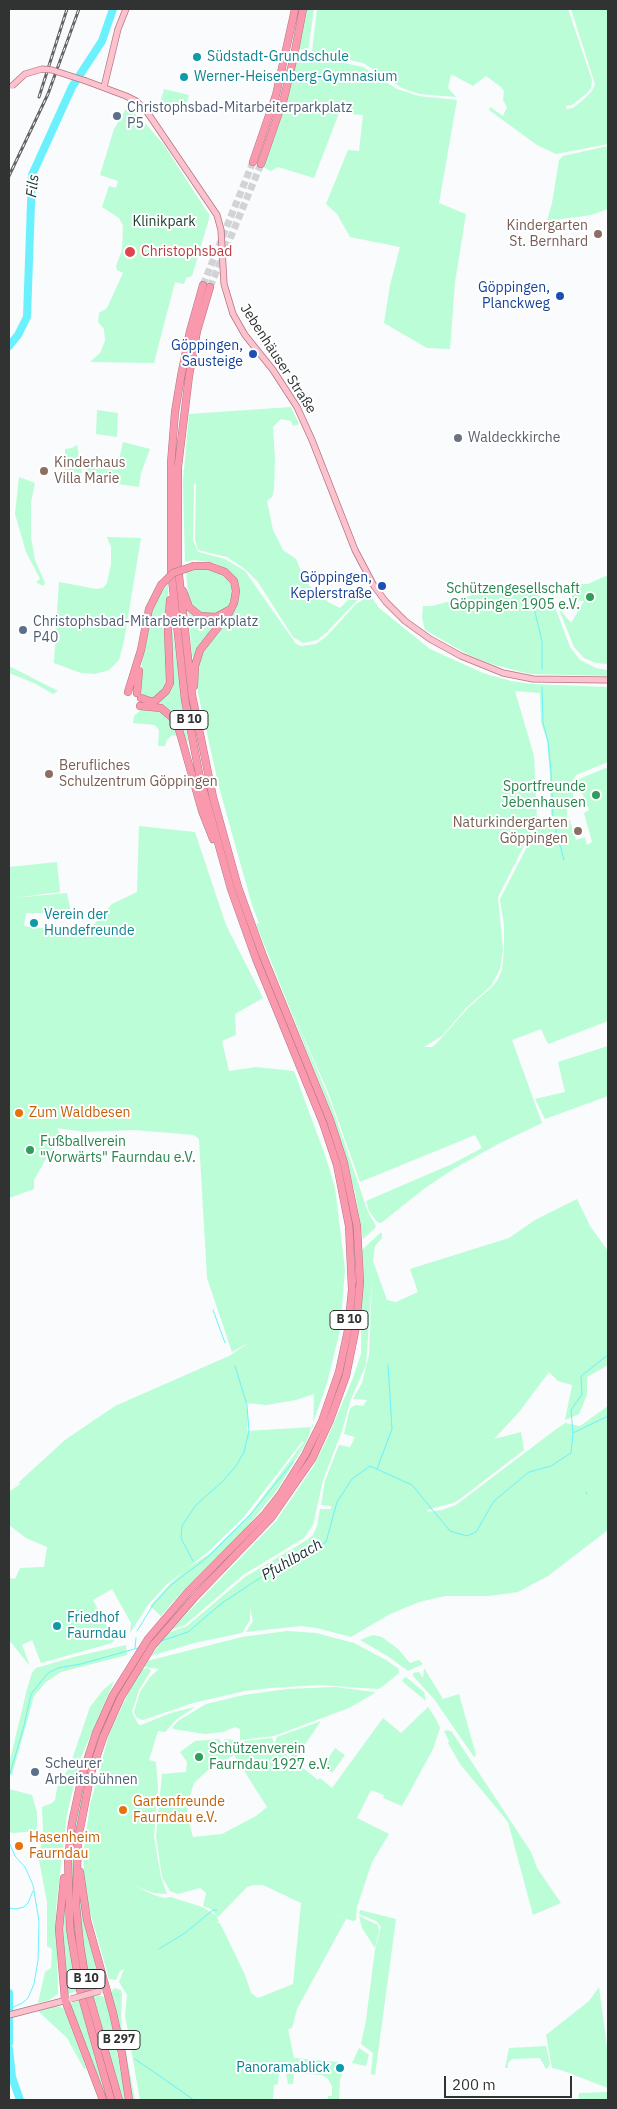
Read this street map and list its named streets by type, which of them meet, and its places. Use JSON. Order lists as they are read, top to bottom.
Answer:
{
  "streets": {
    "highway": ["B 10", "B 297"],
    "main road": ["Jebenhäuser Straße"]
  },
  "crossings": [
    ["B 10", "B 297"]
  ],
  "water": ["Fils", "Pfuhlbach"],
  "parks": ["Klinikpark"],
  "places": [
    "Südstadt-Grundschule",
    "Werner-Heisenberg-Gymnasium",
    "Christophsbad-Mitarbeiterparkplatz P5",
    "Kindergarten St. Bernhard",
    "Christophsbad",
    "Göppingen, Planckweg",
    "Göppingen, Sausteige",
    "Waldeckkirche",
    "Kinderhaus Villa Marie",
    "Göppingen, Keplerstraße",
    "Schützengesellschaft Göppingen 1905 e.V.",
    "Christophsbad-Mitarbeiterparkplatz P40",
    "Berufliches Schulzentrum Göppingen",
    "Sportfreunde Jebenhausen",
    "Naturkindergarten Göppingen",
    "Verein der Hundefreunde",
    "Zum Waldbesen",
    "Fußballverein \"Vorwärts\" Faurndau e.V.",
    "Friedhof Faurndau",
    "Schützenverein Faurndau 1927 e.V.",
    "Scheurer Arbeitsbühnen",
    "Gartenfreunde Faurndau e.V.",
    "Hasenheim Faurndau",
    "Panoramablick"
  ],
  "scale_bar": "200 m"
}
